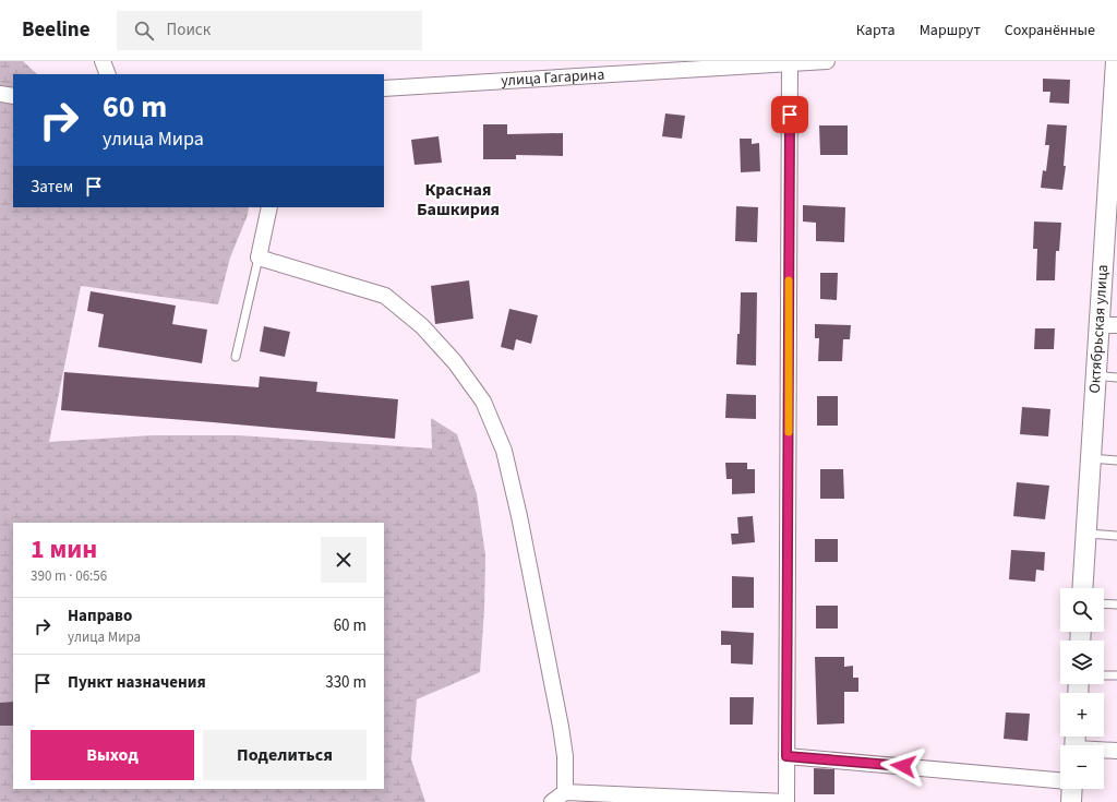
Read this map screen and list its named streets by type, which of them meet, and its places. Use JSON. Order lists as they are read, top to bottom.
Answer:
{
  "streets": {
    "street": ["улица Гагарина", "Октябрьская улица"]
  },
  "districts": ["Красная Башкирия"],
  "page": {
    "header": "Beeline",
    "search": "Поиск",
    "nav": ["Карта", "Маршрут", "Сохранённые"],
    "turn": ["60 m", "улица Мира"],
    "then": "Затем",
    "heading": ["1 мин", "390 m · 06:56"],
    "map_buttons": ["+", "−"],
    "list": [
      {
        "name": "Направо",
        "note": "улица Мира",
        "value": "60 m"
      },
      {
        "name": "Пункт назначения",
        "value": "330 m"
      }
    ],
    "buttons": ["Выход", "Поделиться"]
  }
}
